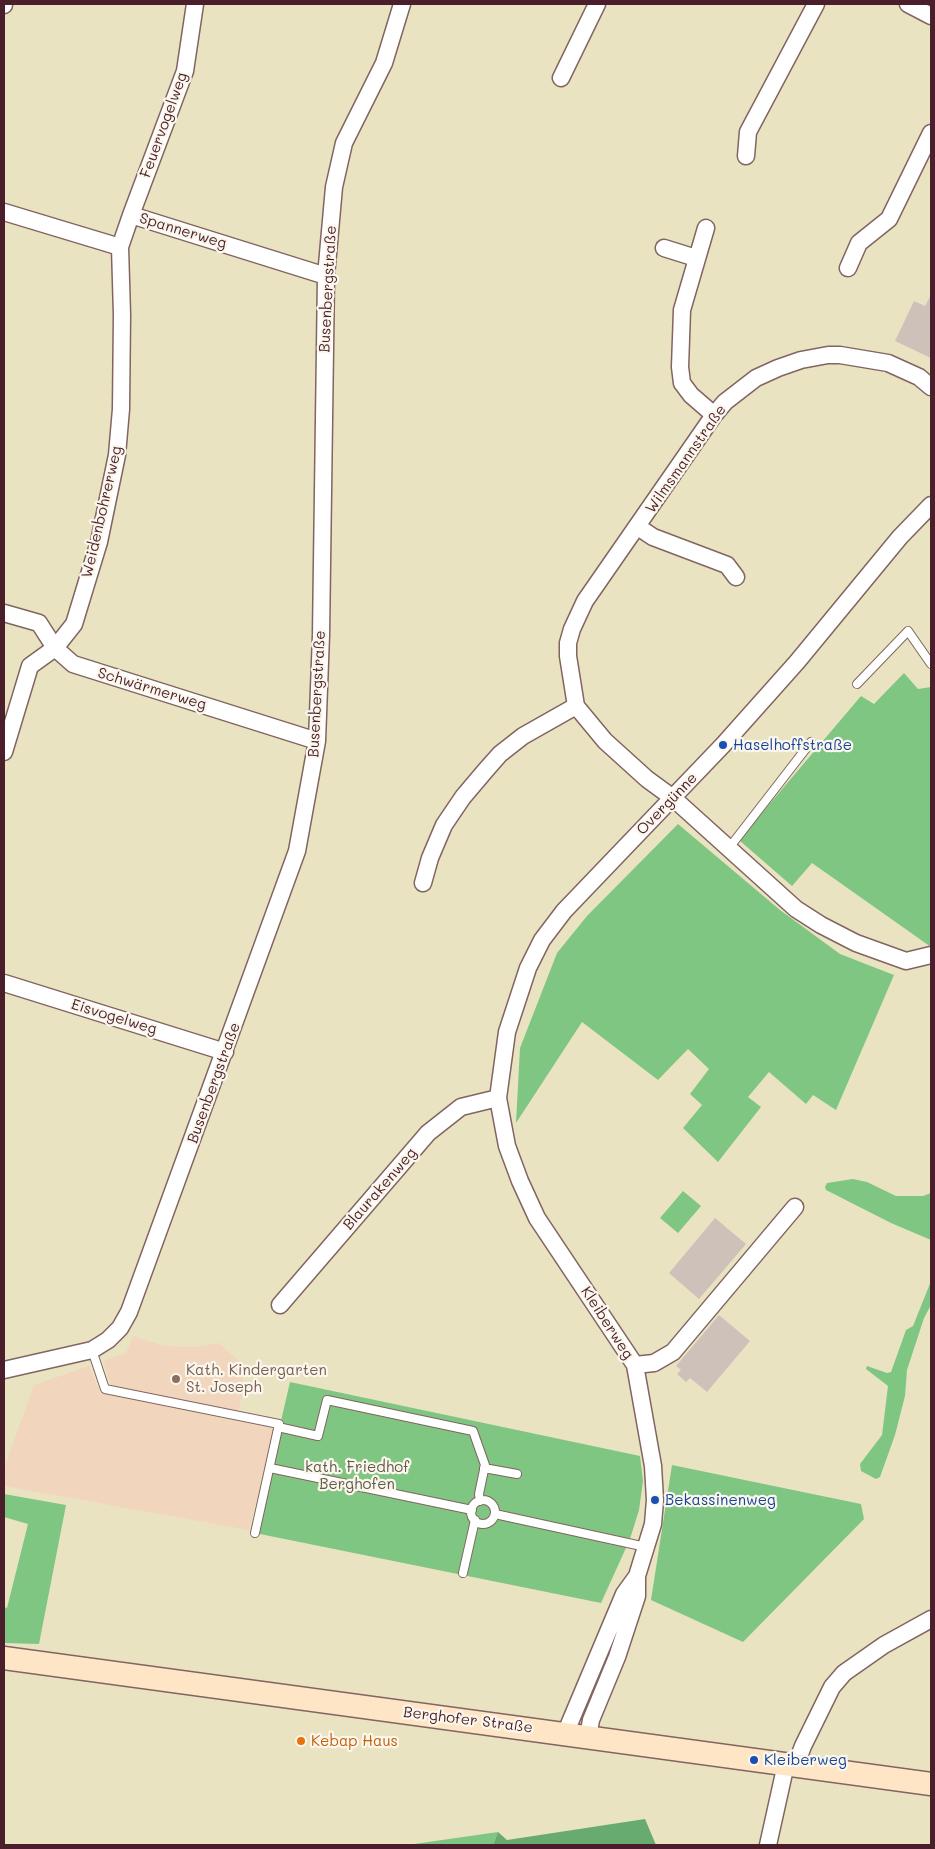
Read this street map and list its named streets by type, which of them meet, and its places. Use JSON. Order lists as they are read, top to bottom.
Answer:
{
  "streets": {
    "street": [
      "Feuervogelweg",
      "Spannerweg",
      "Busenbergstraße",
      "Wilmsmannstraße",
      "Weidenbohrerweg",
      "Schwärmerweg",
      "Overgünne",
      "Eisvogelweg",
      "Blaurakenweg",
      "Kleiberweg",
      "Berghofer Straße"
    ]
  },
  "crossings": [
    ["Feuervogelweg", "Spannerweg"],
    ["Spannerweg", "Busenbergstraße"],
    ["Spannerweg", "Weidenbohrerweg"],
    ["Busenbergstraße", "Schwärmerweg"],
    ["Busenbergstraße", "Eisvogelweg"],
    ["Weidenbohrerweg", "Schwärmerweg"],
    ["Overgünne", "Blaurakenweg"],
    ["Overgünne", "Kleiberweg"],
    ["Kleiberweg", "Berghofer Straße"]
  ],
  "parks": ["kath. Friedhof Berghofen"],
  "places": [
    "Haselhoffstraße",
    "Kath. Kindergarten St. Joseph",
    "Bekassinenweg",
    "Kebap Haus",
    "Kleiberweg"
  ]
}
